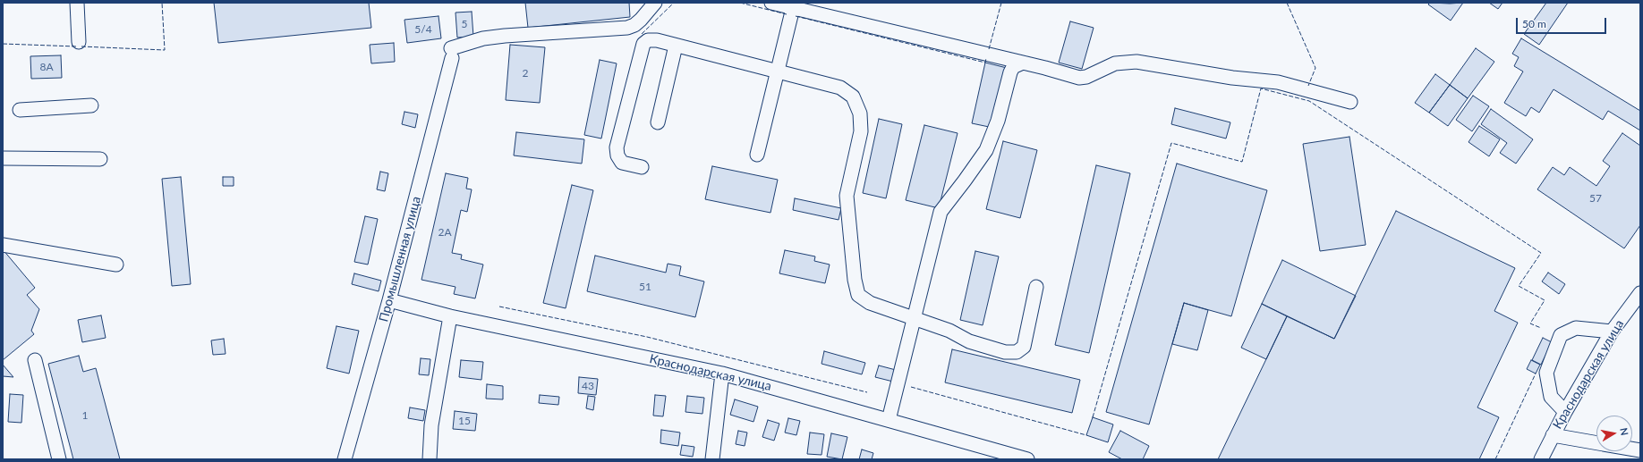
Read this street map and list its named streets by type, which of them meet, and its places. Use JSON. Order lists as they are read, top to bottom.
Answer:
{
  "streets": {
    "street": ["Промышленная улица", "Краснодарская улица"]
  },
  "crossings": [
    ["Промышленная улица", "Краснодарская улица"]
  ],
  "house_numbers": [
    "5",
    "5/4",
    "8А",
    "2",
    "57",
    "2А",
    "51",
    "43",
    "1",
    "15"
  ],
  "scale_bar": "50 m",
  "north": "right"
}
